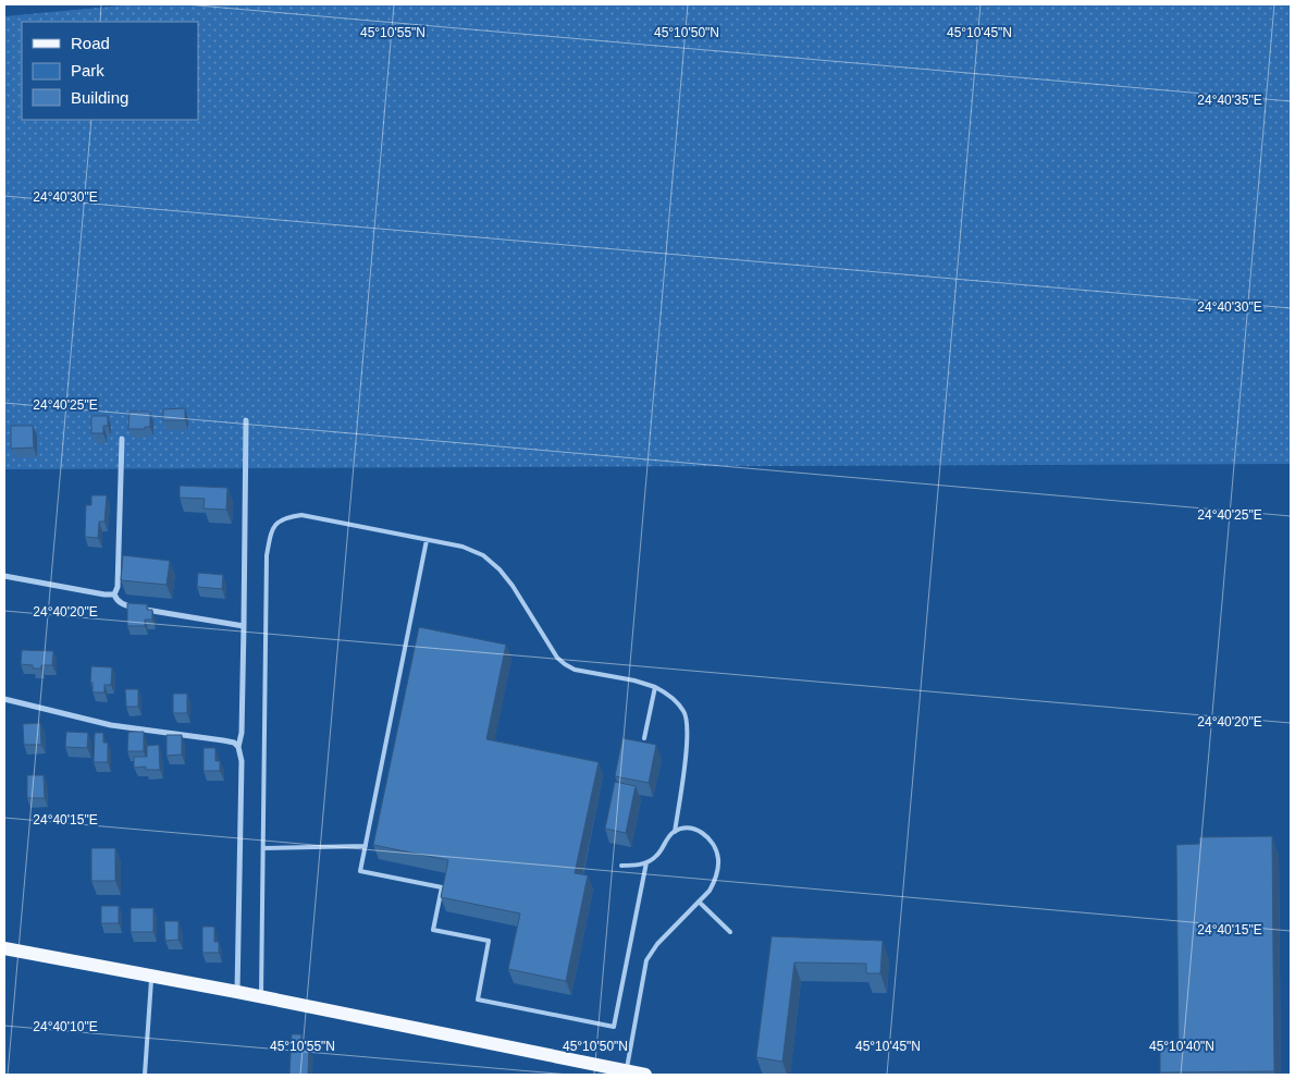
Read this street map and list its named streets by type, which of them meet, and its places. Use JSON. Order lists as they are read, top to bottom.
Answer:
{
  "legend": ["Road", "Park", "Building"],
  "coordinates": [
    "45°10'55\"N",
    "45°10'50\"N",
    "45°10'45\"N",
    "24°40'35\"E",
    "24°40'30\"E",
    "24°40'25\"E",
    "24°40'20\"E",
    "24°40'15\"E",
    "24°40'10\"E",
    "45°10'40\"N"
  ]
}
